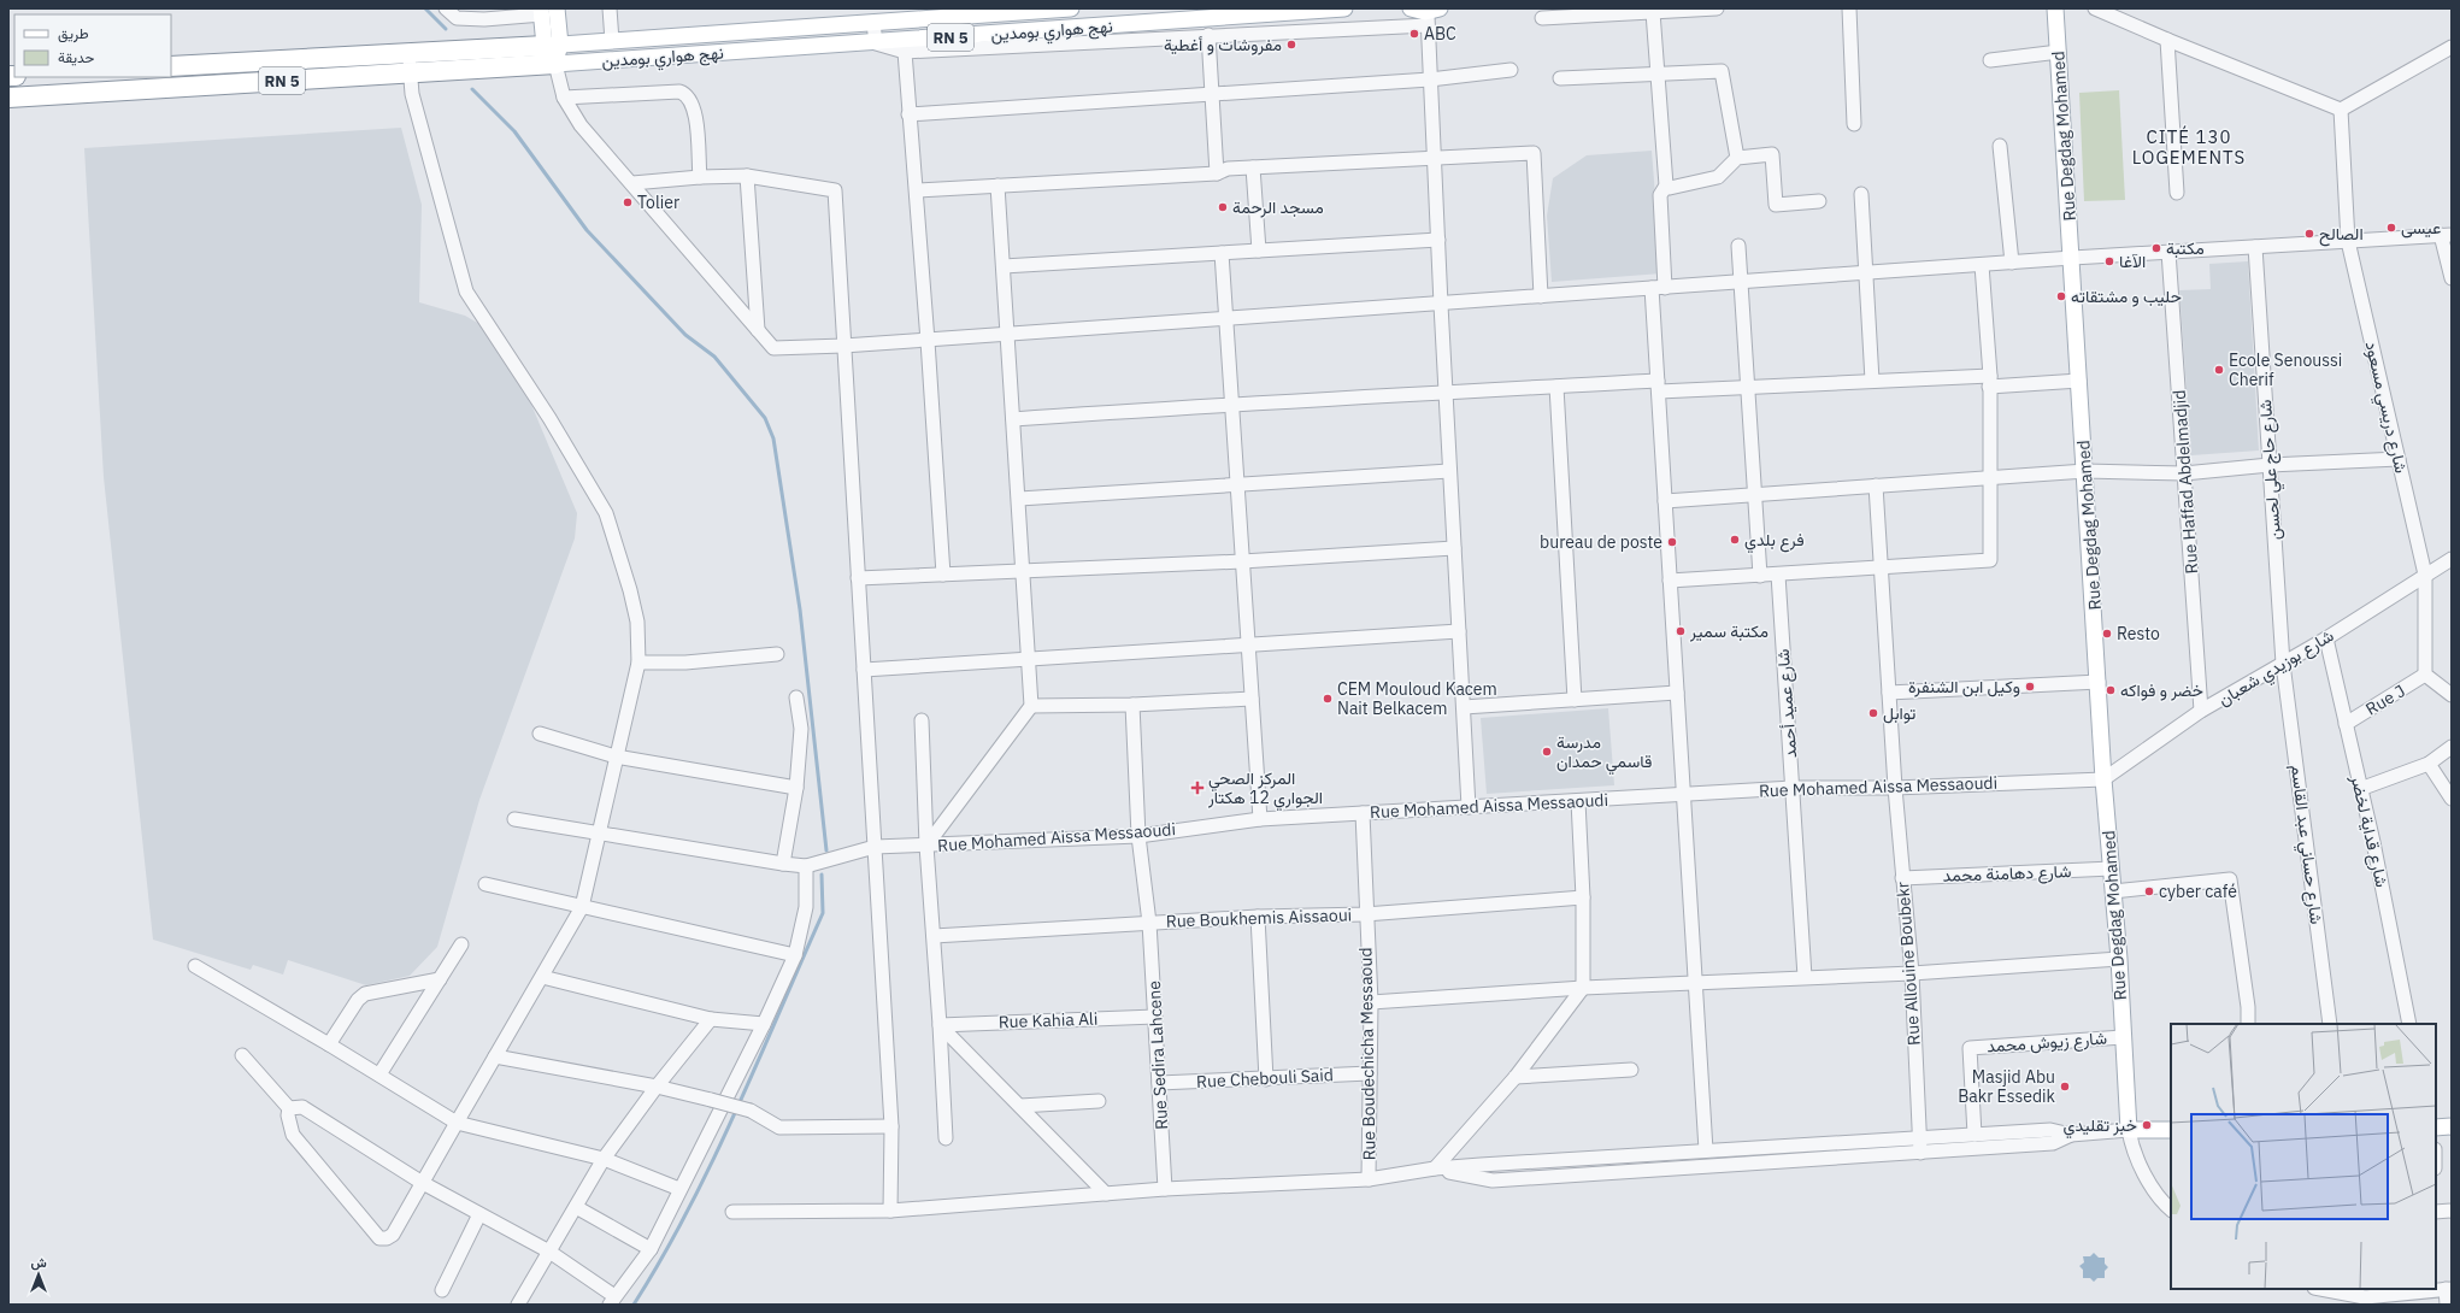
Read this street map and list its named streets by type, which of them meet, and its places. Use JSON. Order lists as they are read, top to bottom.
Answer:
{
  "streets": {
    "highway": ["RN 5"],
    "main road": ["نهج هواري بومدين", "Rue Degdag Mohamed"],
    "street": [
      "شارع دريسي مسعود",
      "شارع حاج علي لحسن",
      "Rue Haffad Abdelmadjid",
      "شارع بوزيدي شعبان",
      "Rue J",
      "شارع عميد أحمد",
      "Rue Mohamed Aissa Messaoudi",
      "شارع قداية لخضر",
      "شارع حساني عبد القاسم",
      "شارع دهامنة محمد",
      "Rue Boukhemis Aissaoui",
      "Rue Allouine Boubekr",
      "Rue Kahia Ali",
      "شارع زيوش محمد",
      "Rue Boudechicha Messaoud",
      "Rue Sedira Lahcene",
      "Rue Chebouli Said"
    ]
  },
  "crossings": [
    ["نهج هواري بومدين", "RN 5"],
    ["Rue Degdag Mohamed", "شارع بوزيدي شعبان"],
    ["Rue Degdag Mohamed", "Rue Mohamed Aissa Messaoudi"],
    ["Rue Degdag Mohamed", "شارع دهامنة محمد"],
    ["Rue Degdag Mohamed", "شارع زيوش محمد"],
    ["شارع دريسي مسعود", "شارع بوزيدي شعبان"],
    ["شارع دريسي مسعود", "Rue J"],
    ["شارع حاج علي لحسن", "شارع بوزيدي شعبان"],
    ["شارع حاج علي لحسن", "شارع حساني عبد القاسم"],
    ["Rue Haffad Abdelmadjid", "شارع بوزيدي شعبان"],
    ["شارع بوزيدي شعبان", "Rue Mohamed Aissa Messaoudi"],
    ["شارع بوزيدي شعبان", "شارع قداية لخضر"],
    ["شارع بوزيدي شعبان", "شارع حساني عبد القاسم"],
    ["Rue J", "شارع قداية لخضر"],
    ["شارع عميد أحمد", "Rue Mohamed Aissa Messaoudi"],
    ["Rue Mohamed Aissa Messaoudi", "Rue Allouine Boubekr"],
    ["Rue Mohamed Aissa Messaoudi", "Rue Boudechicha Messaoud"],
    ["Rue Mohamed Aissa Messaoudi", "Rue Sedira Lahcene"],
    ["شارع دهامنة محمد", "Rue Allouine Boubekr"],
    ["Rue Boukhemis Aissaoui", "Rue Boudechicha Messaoud"],
    ["Rue Boukhemis Aissaoui", "Rue Sedira Lahcene"],
    ["Rue Kahia Ali", "Rue Sedira Lahcene"],
    ["Rue Boudechicha Messaoud", "Rue Chebouli Said"],
    ["Rue Sedira Lahcene", "Rue Chebouli Said"]
  ],
  "districts": ["CITÉ 130 LOGEMENTS"],
  "places": {
    "other": [
      "ABC",
      "مفروشات و أغطية",
      "Tolier",
      "مسجد الرحمة",
      "عيسى",
      "الصالح",
      "مكتبة",
      "الآغا",
      "حليب و مشتقاته",
      "Ecole Senoussi Cherif",
      "فرع بلدي",
      "bureau de poste",
      "مكتبة سمير",
      "Resto",
      "وكيل ابن الشنفرة",
      "خضر و فواكه",
      "CEM Mouloud Kacem Nait Belkacem",
      "توابل",
      "مدرسة قاسمي حمدان",
      "cyber café",
      "Masjid Abu Bakr Essedik",
      "خبز تقليدي"
    ],
    "health": ["المركز الصحي الجواري 12 هكتار"]
  },
  "legend": ["طريق", "حديقة"],
  "north": "top"
}
